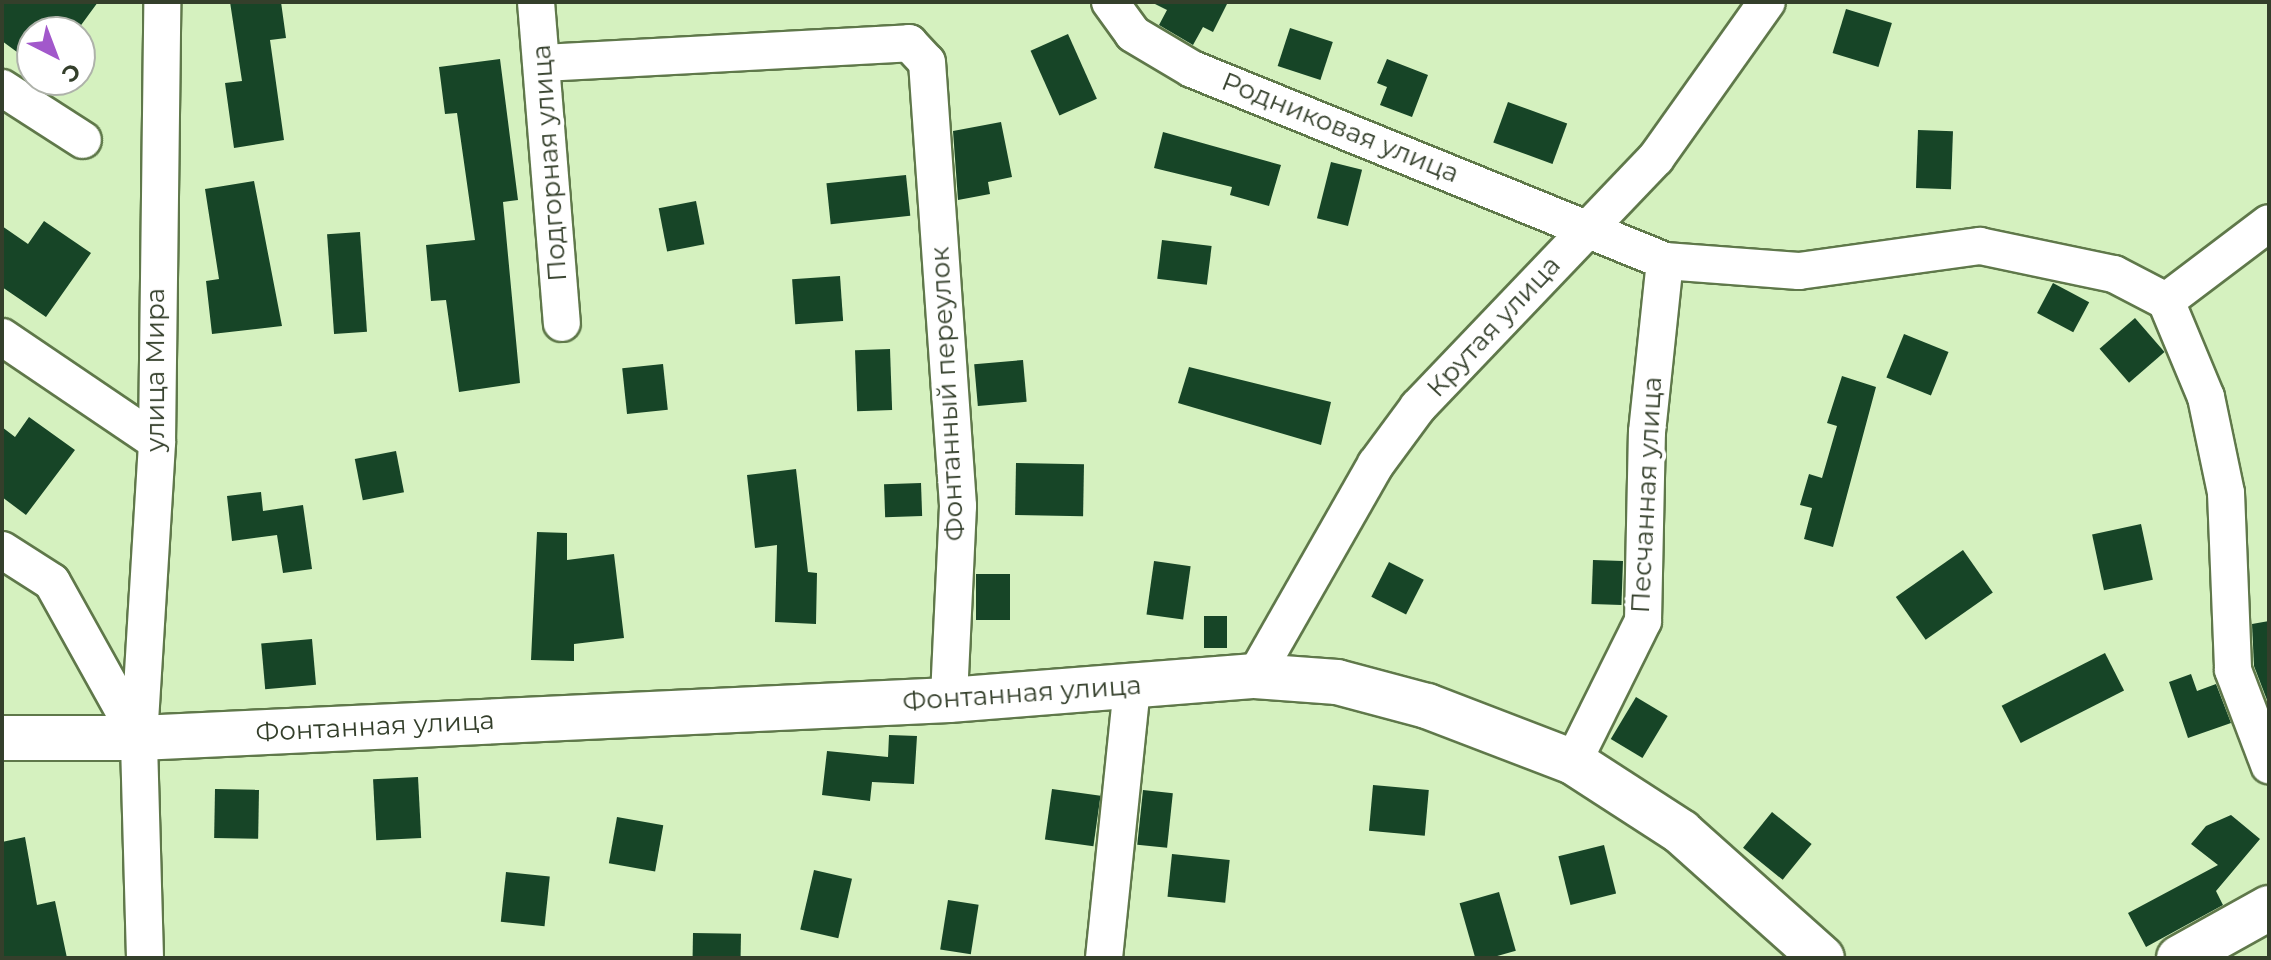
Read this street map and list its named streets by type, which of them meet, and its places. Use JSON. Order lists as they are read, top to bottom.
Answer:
{
  "streets": {
    "main road": ["Фонтанная улица"],
    "street": [
      "Родниковая улица",
      "Подгорная улица",
      "Крутая улица",
      "улица Мира",
      "Фонтанный переулок",
      "Песчанная улица"
    ]
  },
  "crossings": [
    ["Родниковая улица", "Крутая улица"],
    ["Подгорная улица", "Фонтанный переулок"],
    ["Крутая улица", "Фонтанная улица"],
    ["улица Мира", "Фонтанная улица"],
    ["Фонтанный переулок", "Фонтанная улица"],
    ["Песчанная улица", "Фонтанная улица"]
  ],
  "north": "bottom right"
}
